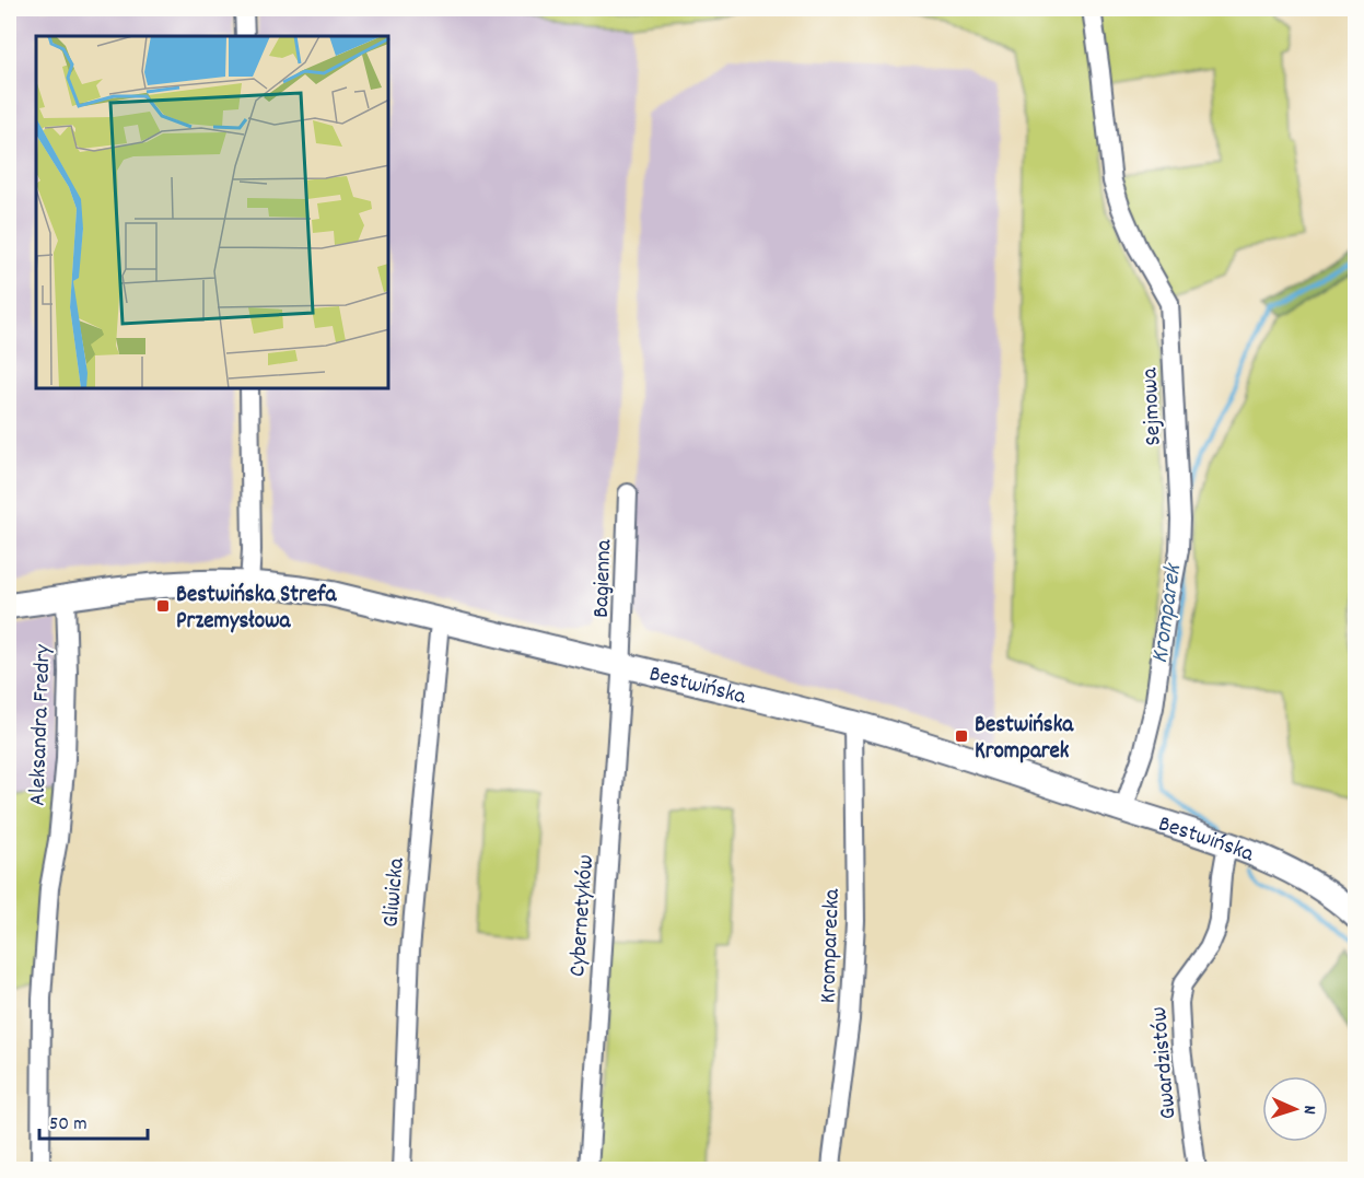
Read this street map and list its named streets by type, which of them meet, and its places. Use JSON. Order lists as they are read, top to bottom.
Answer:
{
  "streets": {
    "street": [
      "Sejmowa",
      "Bagienna",
      "Bestwińska",
      "Aleksandra Fredry",
      "Gliwicka",
      "Cybernetyków",
      "Kromparecka",
      "Gwardzistów"
    ]
  },
  "crossings": [
    ["Sejmowa", "Bestwińska"],
    ["Bagienna", "Bestwińska"],
    ["Bagienna", "Cybernetyków"],
    ["Bestwińska", "Aleksandra Fredry"],
    ["Bestwińska", "Gliwicka"],
    ["Bestwińska", "Cybernetyków"],
    ["Bestwińska", "Kromparecka"],
    ["Bestwińska", "Gwardzistów"]
  ],
  "water": ["Kromparek"],
  "places": {
    "transit": ["Bestwińska Strefa Przemysłowa", "Bestwińska Kromparek"]
  },
  "scale_bar": "50 m",
  "north": "right"
}
